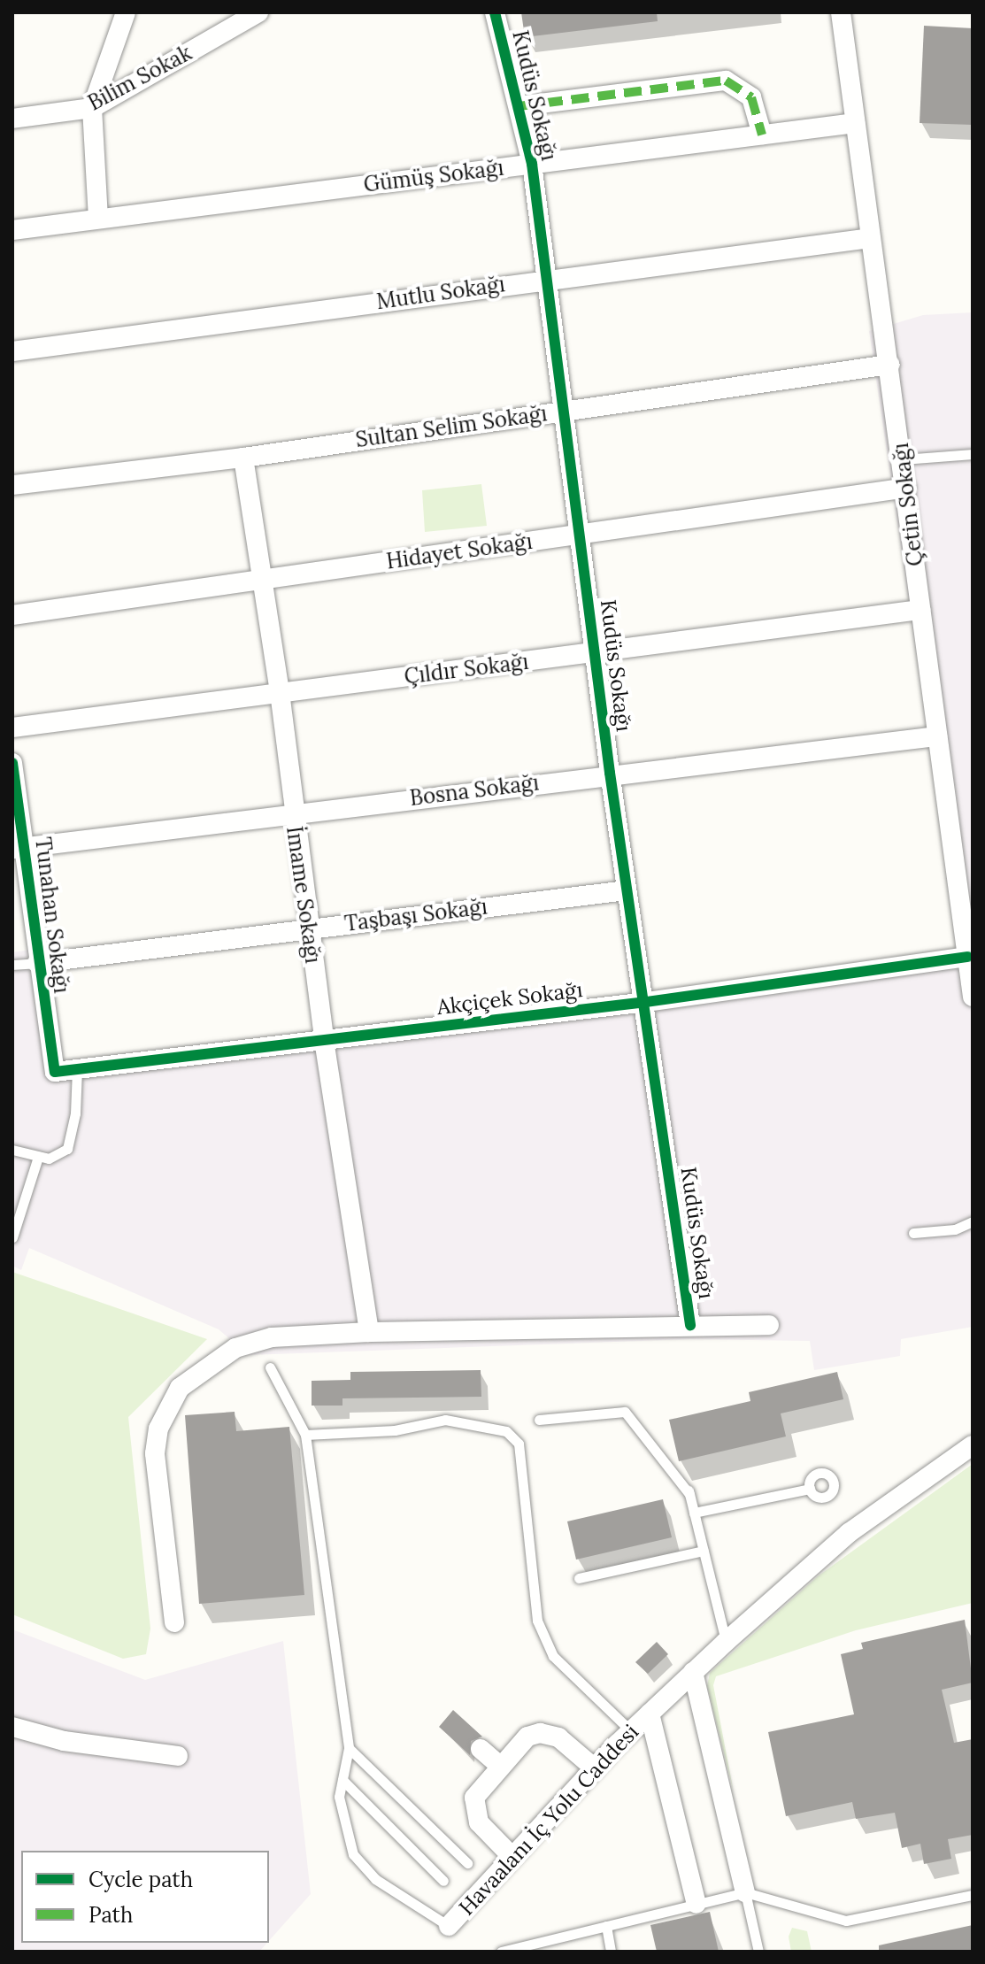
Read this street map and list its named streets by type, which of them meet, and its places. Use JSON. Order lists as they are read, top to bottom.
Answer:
{
  "streets": {
    "street": [
      "Bilim Sokak",
      "Kudüs Sokağı",
      "Gümüş Sokağı",
      "Mutlu Sokağı",
      "Sultan Selim Sokağı",
      "Çetin Sokağı",
      "Hidayet Sokağı",
      "Çıldır Sokağı",
      "Bosna Sokağı",
      "İmame Sokağı",
      "Tunahan Sokağı",
      "Taşbaşı Sokağı",
      "Akçiçek Sokağı",
      "Havaalanı İç Yolu Caddesi"
    ]
  },
  "crossings": [
    ["Kudüs Sokağı", "Gümüş Sokağı"],
    ["Kudüs Sokağı", "Mutlu Sokağı"],
    ["Kudüs Sokağı", "Sultan Selim Sokağı"],
    ["Kudüs Sokağı", "Hidayet Sokağı"],
    ["Kudüs Sokağı", "Çıldır Sokağı"],
    ["Kudüs Sokağı", "Bosna Sokağı"],
    ["Kudüs Sokağı", "Taşbaşı Sokağı"],
    ["Kudüs Sokağı", "Akçiçek Sokağı"],
    ["Gümüş Sokağı", "Çetin Sokağı"],
    ["Mutlu Sokağı", "Çetin Sokağı"],
    ["Sultan Selim Sokağı", "Çetin Sokağı"],
    ["Sultan Selim Sokağı", "İmame Sokağı"],
    ["Çetin Sokağı", "Hidayet Sokağı"],
    ["Çetin Sokağı", "Çıldır Sokağı"],
    ["Çetin Sokağı", "Bosna Sokağı"],
    ["Çetin Sokağı", "Akçiçek Sokağı"],
    ["Hidayet Sokağı", "İmame Sokağı"],
    ["Çıldır Sokağı", "İmame Sokağı"],
    ["Bosna Sokağı", "İmame Sokağı"],
    ["Bosna Sokağı", "Tunahan Sokağı"],
    ["İmame Sokağı", "Taşbaşı Sokağı"],
    ["İmame Sokağı", "Akçiçek Sokağı"],
    ["Tunahan Sokağı", "Taşbaşı Sokağı"],
    ["Tunahan Sokağı", "Akçiçek Sokağı"]
  ],
  "legend": ["Cycle path", "Path"]
}
